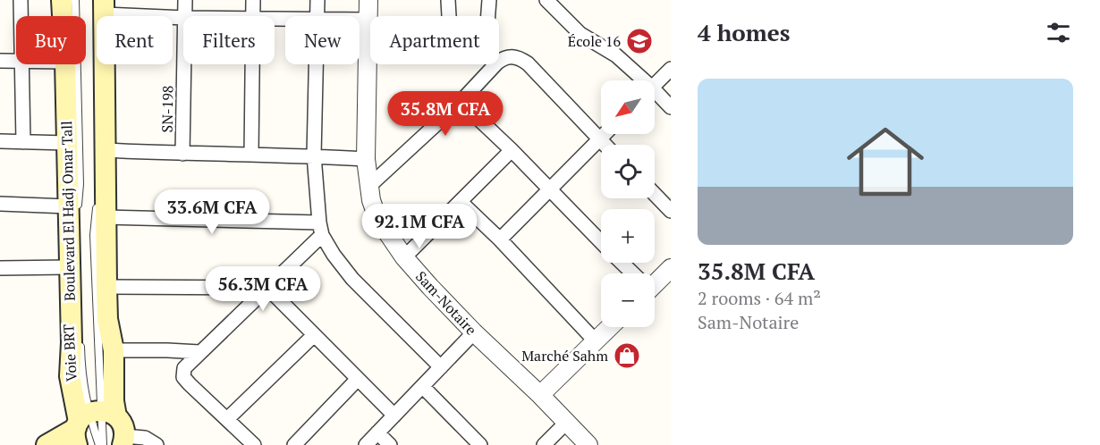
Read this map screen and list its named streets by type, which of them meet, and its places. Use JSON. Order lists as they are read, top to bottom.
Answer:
{
  "streets": {
    "main road": ["Boulevard El Hadj Omar Tall"],
    "street": ["SN-198", "Sam-Notaire"],
    "lane": ["Voie BRT"]
  },
  "crossings": [
    ["Boulevard El Hadj Omar Tall", "Voie BRT"]
  ],
  "places": {
    "school or university": ["École 16"],
    "shop": ["Marché Sahm"]
  },
  "north": "bottom left",
  "page": {
    "heading": "4 homes",
    "chip": [
      "Buy",
      "Rent",
      "Filters",
      "New",
      "Apartment"
    ],
    "list": [
      {
        "name": "35.8M CFA",
        "note": "2 rooms · 64 m² · Sam-Notaire"
      }
    ],
    "map_buttons": ["+", "−"],
    "price": [
      "35.8M CFA",
      "33.6M CFA",
      "92.1M CFA",
      "56.3M CFA"
    ]
  }
}
